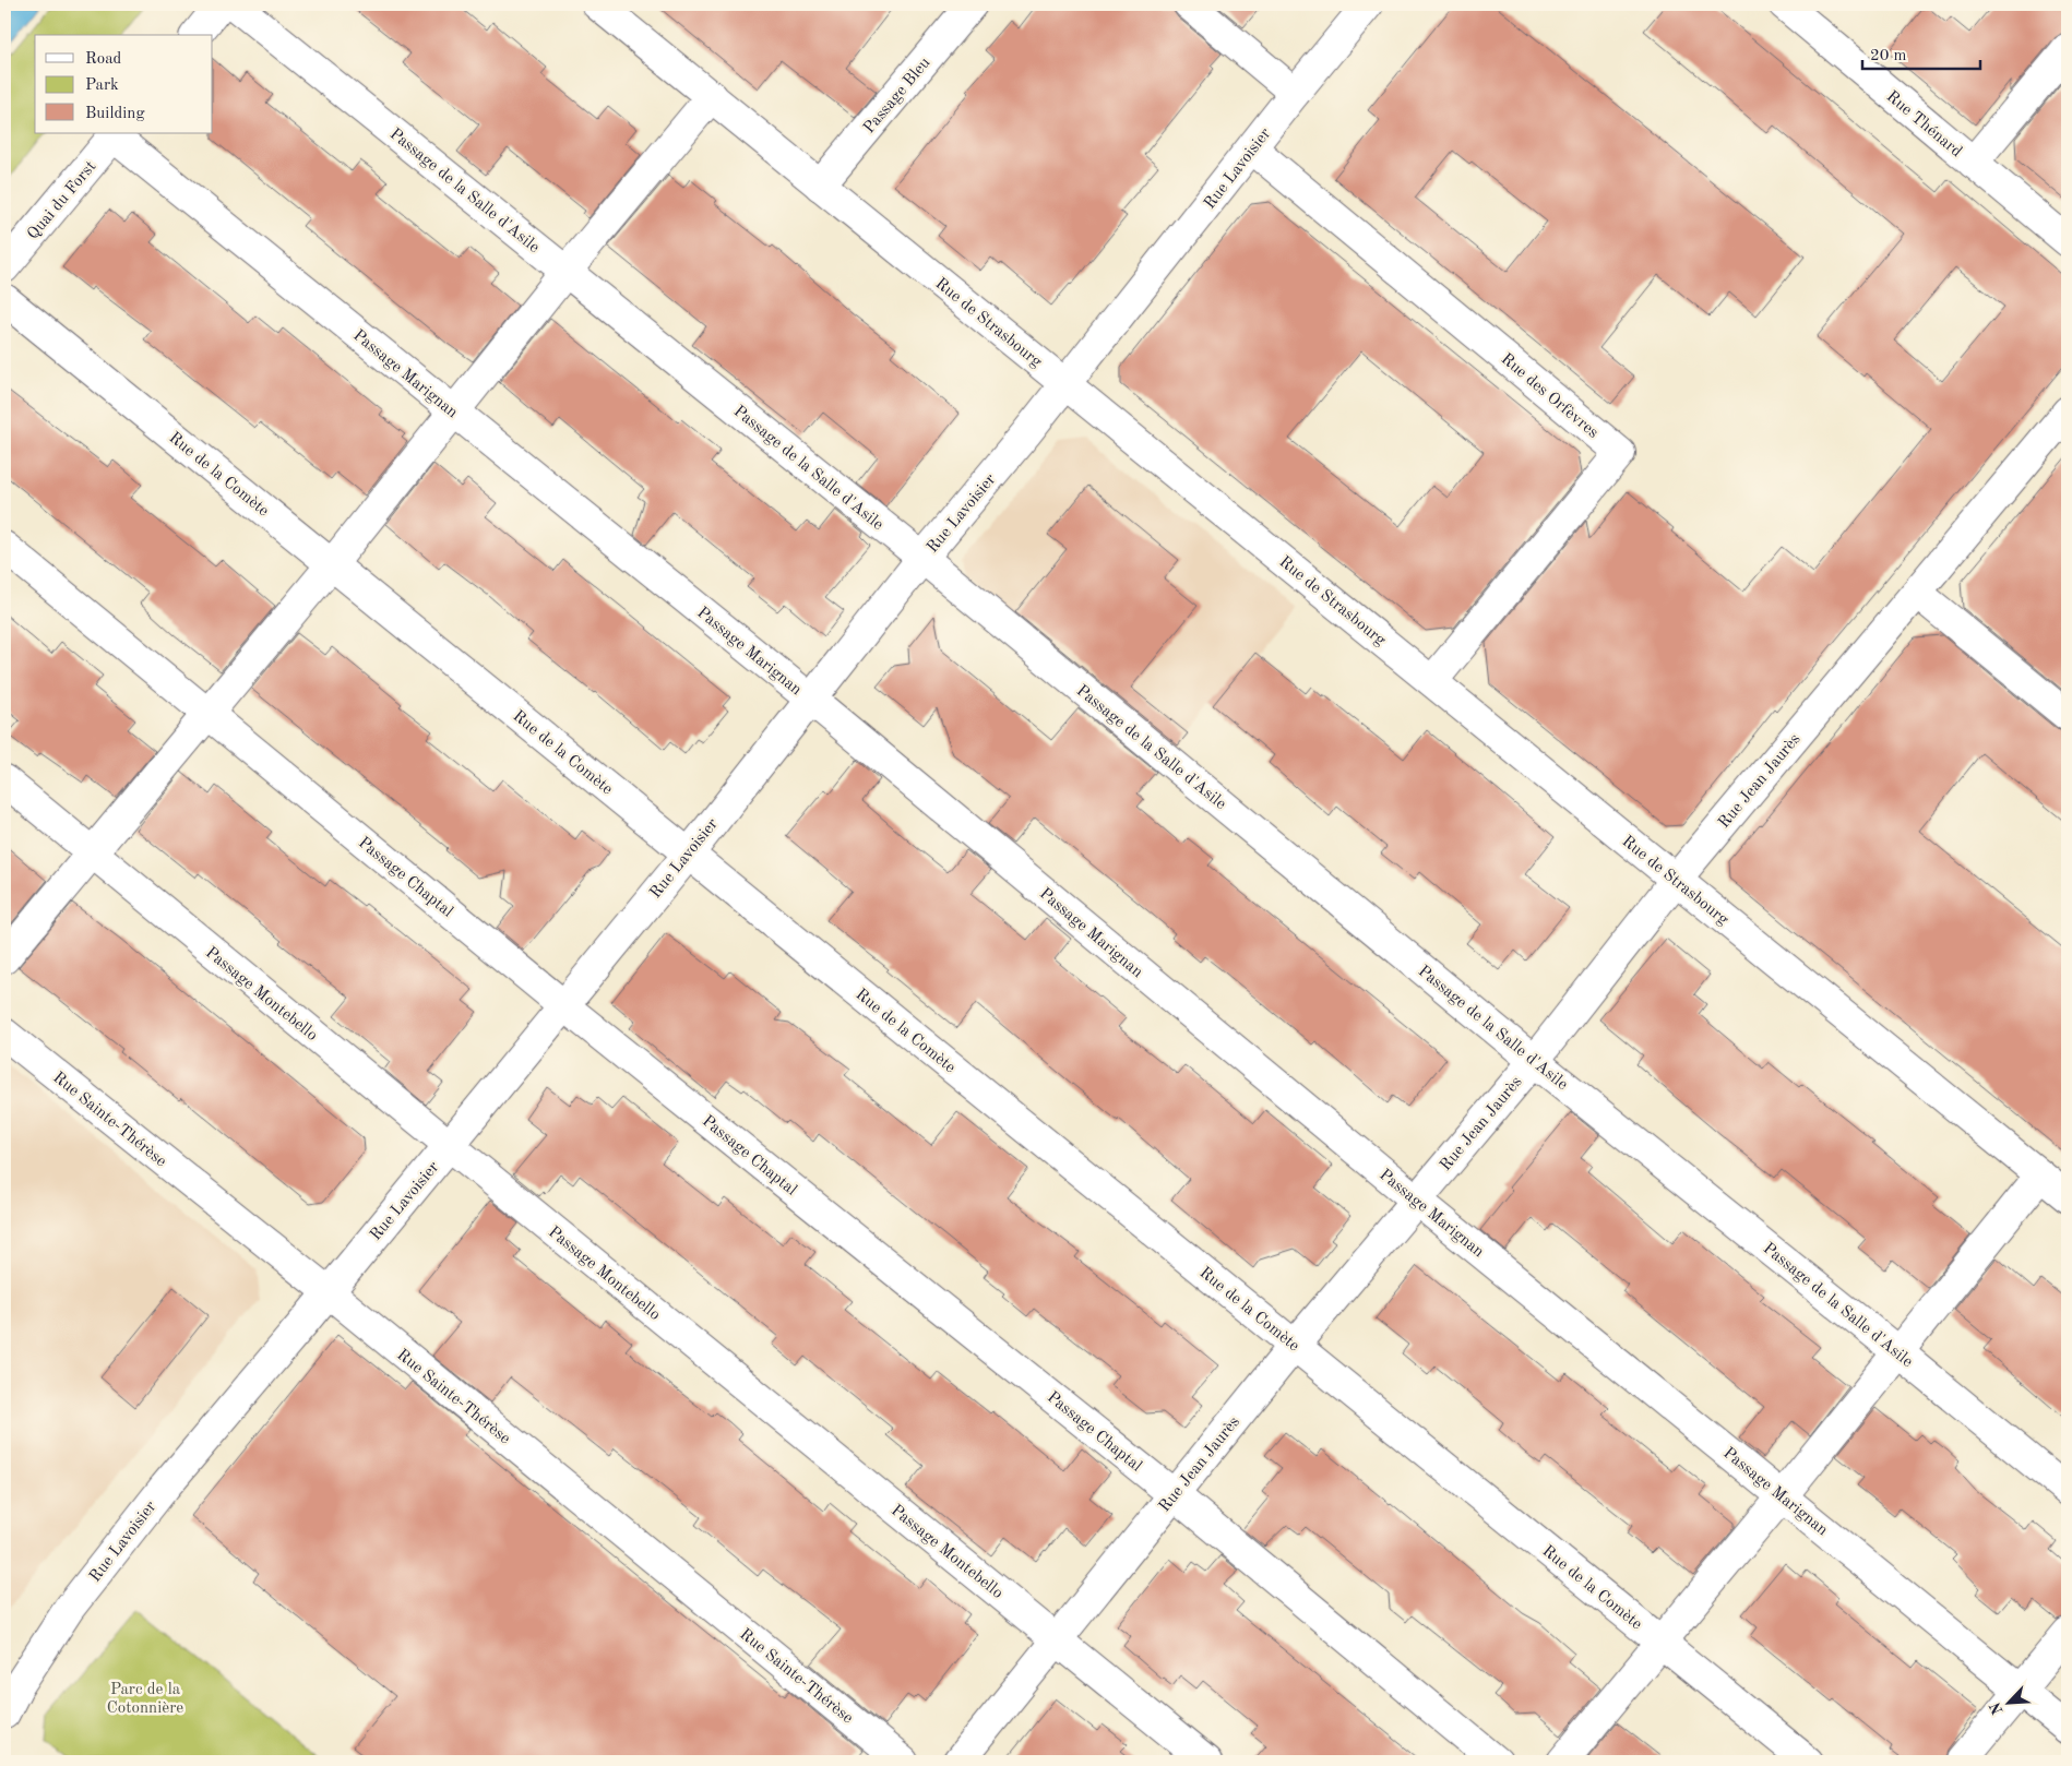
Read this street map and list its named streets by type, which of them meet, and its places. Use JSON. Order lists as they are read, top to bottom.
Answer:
{
  "streets": {
    "street": [
      "Passage Bleu",
      "Rue Thénard",
      "Rue Lavoisier",
      "Passage de la Salle d'Asile",
      "Quai du Forst",
      "Rue de Strasbourg",
      "Passage Marignan",
      "Rue des Orfèvres",
      "Rue de la Comète",
      "Rue Jean Jaurès",
      "Passage Chaptal",
      "Passage Montebello",
      "Rue Sainte-Thérèse"
    ]
  },
  "crossings": [
    ["Passage Bleu", "Rue de Strasbourg"],
    ["Rue Lavoisier", "Passage de la Salle d'Asile"],
    ["Rue Lavoisier", "Rue de Strasbourg"],
    ["Rue Lavoisier", "Passage Marignan"],
    ["Rue Lavoisier", "Rue des Orfèvres"],
    ["Rue Lavoisier", "Rue de la Comète"],
    ["Rue Lavoisier", "Passage Chaptal"],
    ["Rue Lavoisier", "Passage Montebello"],
    ["Rue Lavoisier", "Rue Sainte-Thérèse"],
    ["Passage de la Salle d'Asile", "Rue Jean Jaurès"],
    ["Quai du Forst", "Passage Marignan"],
    ["Rue de Strasbourg", "Rue des Orfèvres"],
    ["Rue de Strasbourg", "Rue Jean Jaurès"],
    ["Passage Marignan", "Rue Jean Jaurès"],
    ["Rue de la Comète", "Rue Jean Jaurès"],
    ["Rue Jean Jaurès", "Passage Chaptal"],
    ["Rue Jean Jaurès", "Passage Montebello"]
  ],
  "parks": ["Parc de la Cotonnière"],
  "legend": ["Road", "Park", "Building"],
  "scale_bar": "20 m",
  "north": "bottom left"
}
